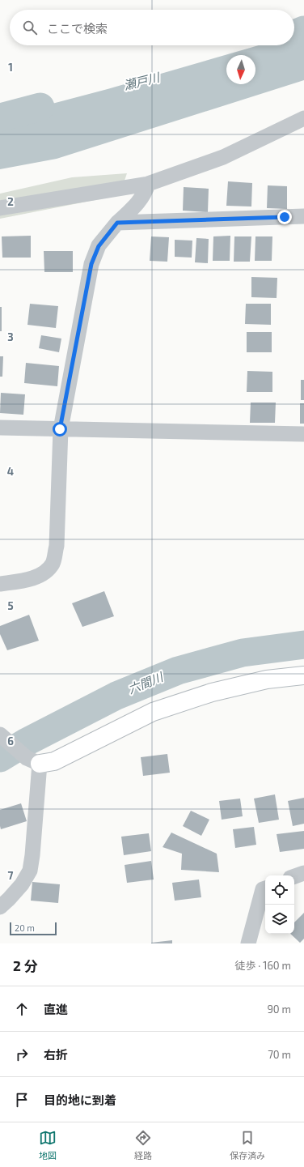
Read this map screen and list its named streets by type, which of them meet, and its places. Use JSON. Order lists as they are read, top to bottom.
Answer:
{
  "water": ["瀬戸川", "六間川"],
  "scale_bar": "20 m",
  "north": "bottom",
  "page": {
    "search": "ここで検索",
    "scale": "20 m",
    "heading": ["2 分", "徒歩 · 160 m"],
    "list": [
      ["直進", "90 m"],
      ["右折", "70 m"],
      "目的地に到着"
    ],
    "nav": ["地図", "経路", "保存済み"]
  },
  "grid": {
    "rows": [
      "1",
      "2",
      "3",
      "4",
      "5",
      "6",
      "7"
    ]
  }
}
